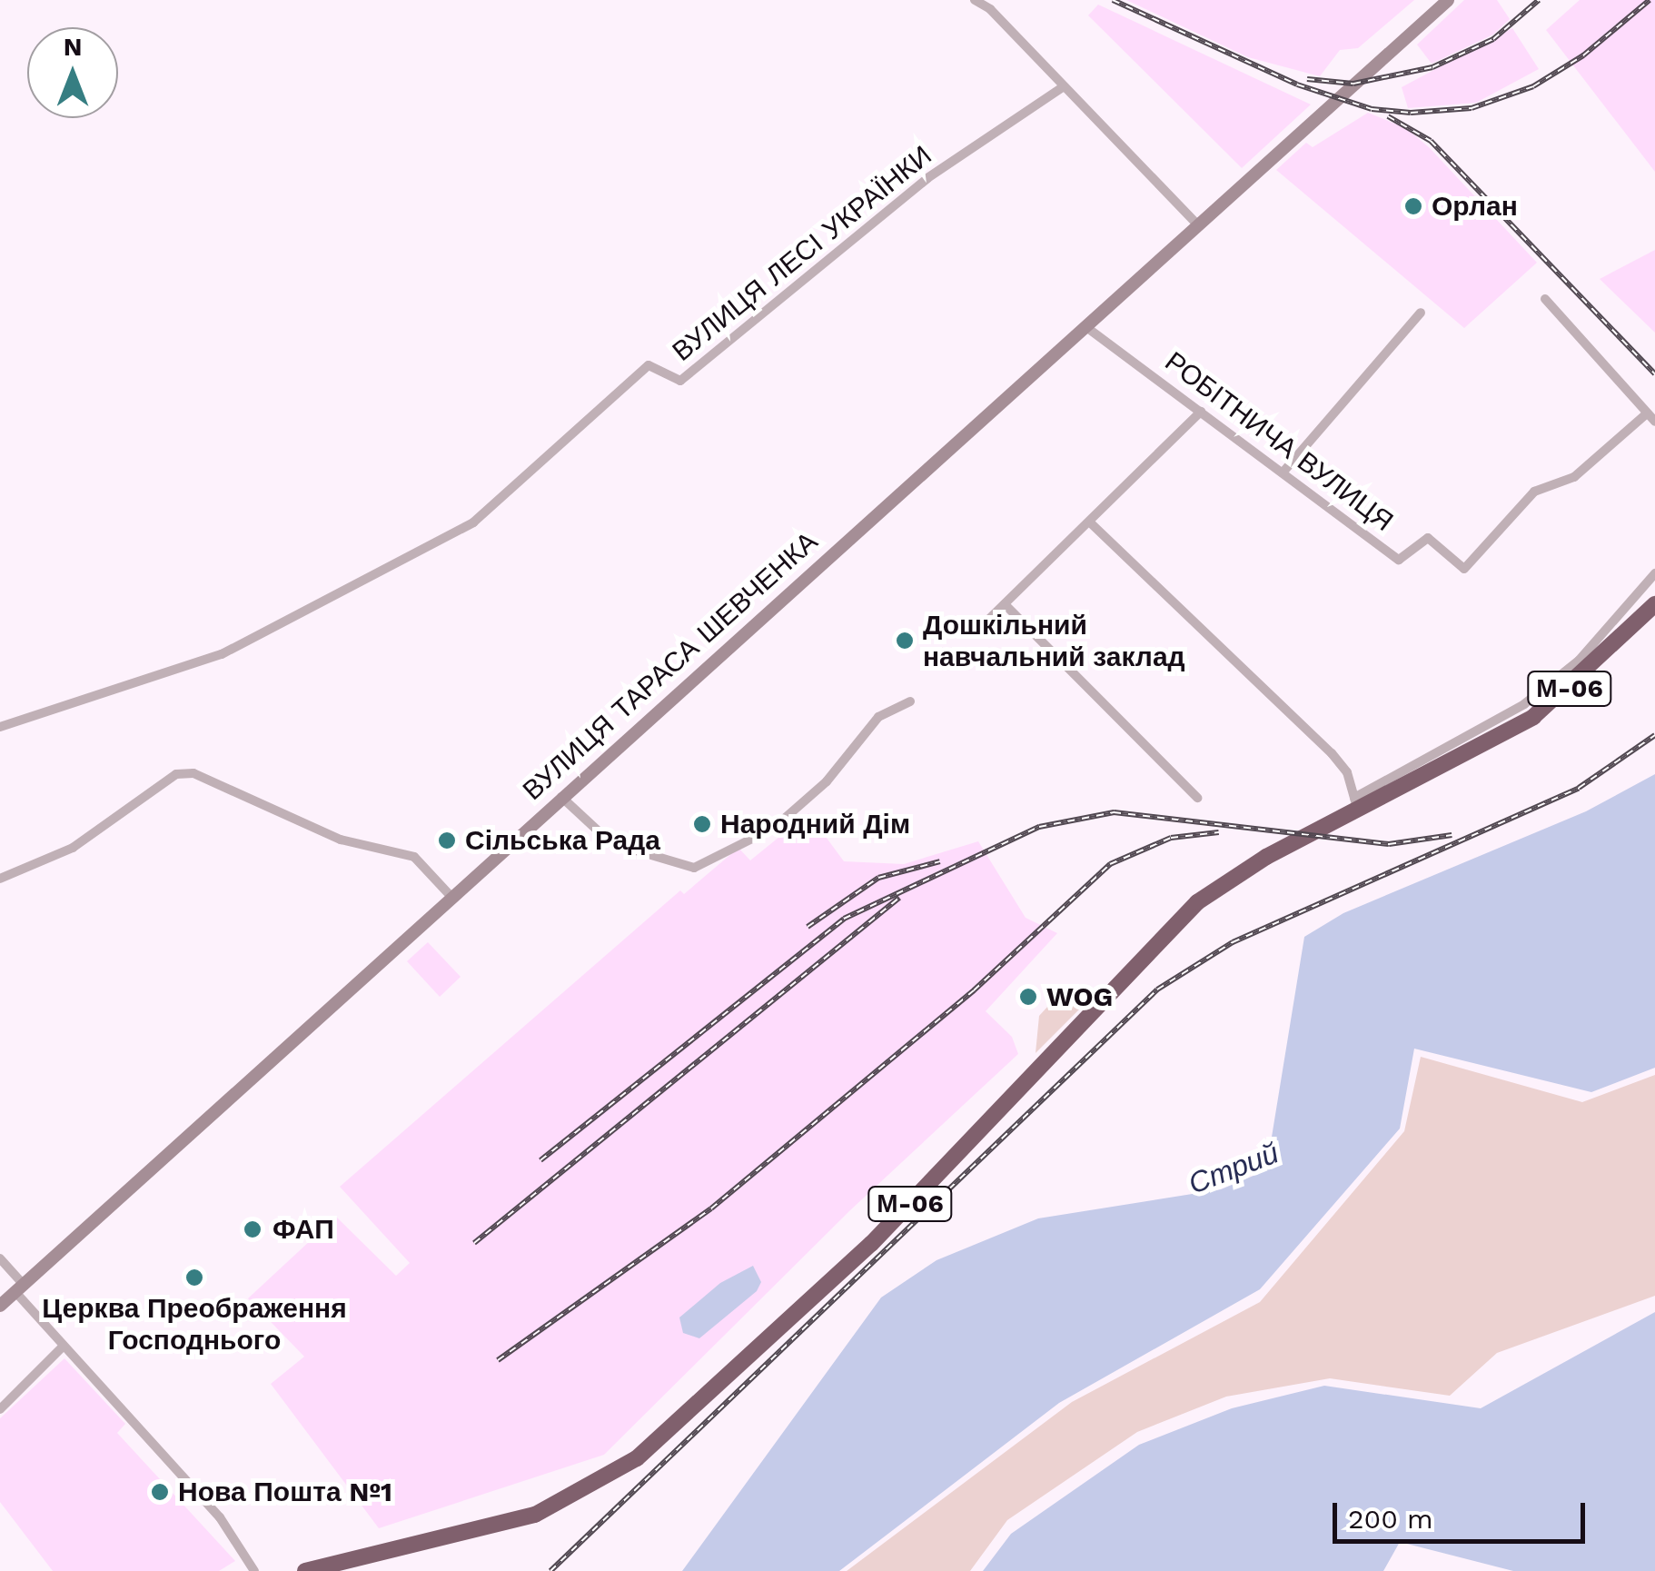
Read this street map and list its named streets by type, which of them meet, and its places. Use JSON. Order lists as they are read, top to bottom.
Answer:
{
  "streets": {
    "highway": ["М-06"],
    "street": ["ВУЛИЦЯ ЛЕСІ УКРАЇНКИ", "РОБІТНИЧА ВУЛИЦЯ", "ВУЛИЦЯ ТАРАСА ШЕВЧЕНКА"]
  },
  "crossings": [
    ["РОБІТНИЧА ВУЛИЦЯ", "ВУЛИЦЯ ТАРАСА ШЕВЧЕНКА"]
  ],
  "water": ["Стрий"],
  "places": [
    "Орлан",
    "Дошкільний навчальний заклад",
    "Народний Дім",
    "Сільська Рада",
    "WOG",
    "ФАП",
    "Церква Преображення Господнього",
    "Нова Пошта №1"
  ],
  "scale_bar": "200 m",
  "north": "top"
}
